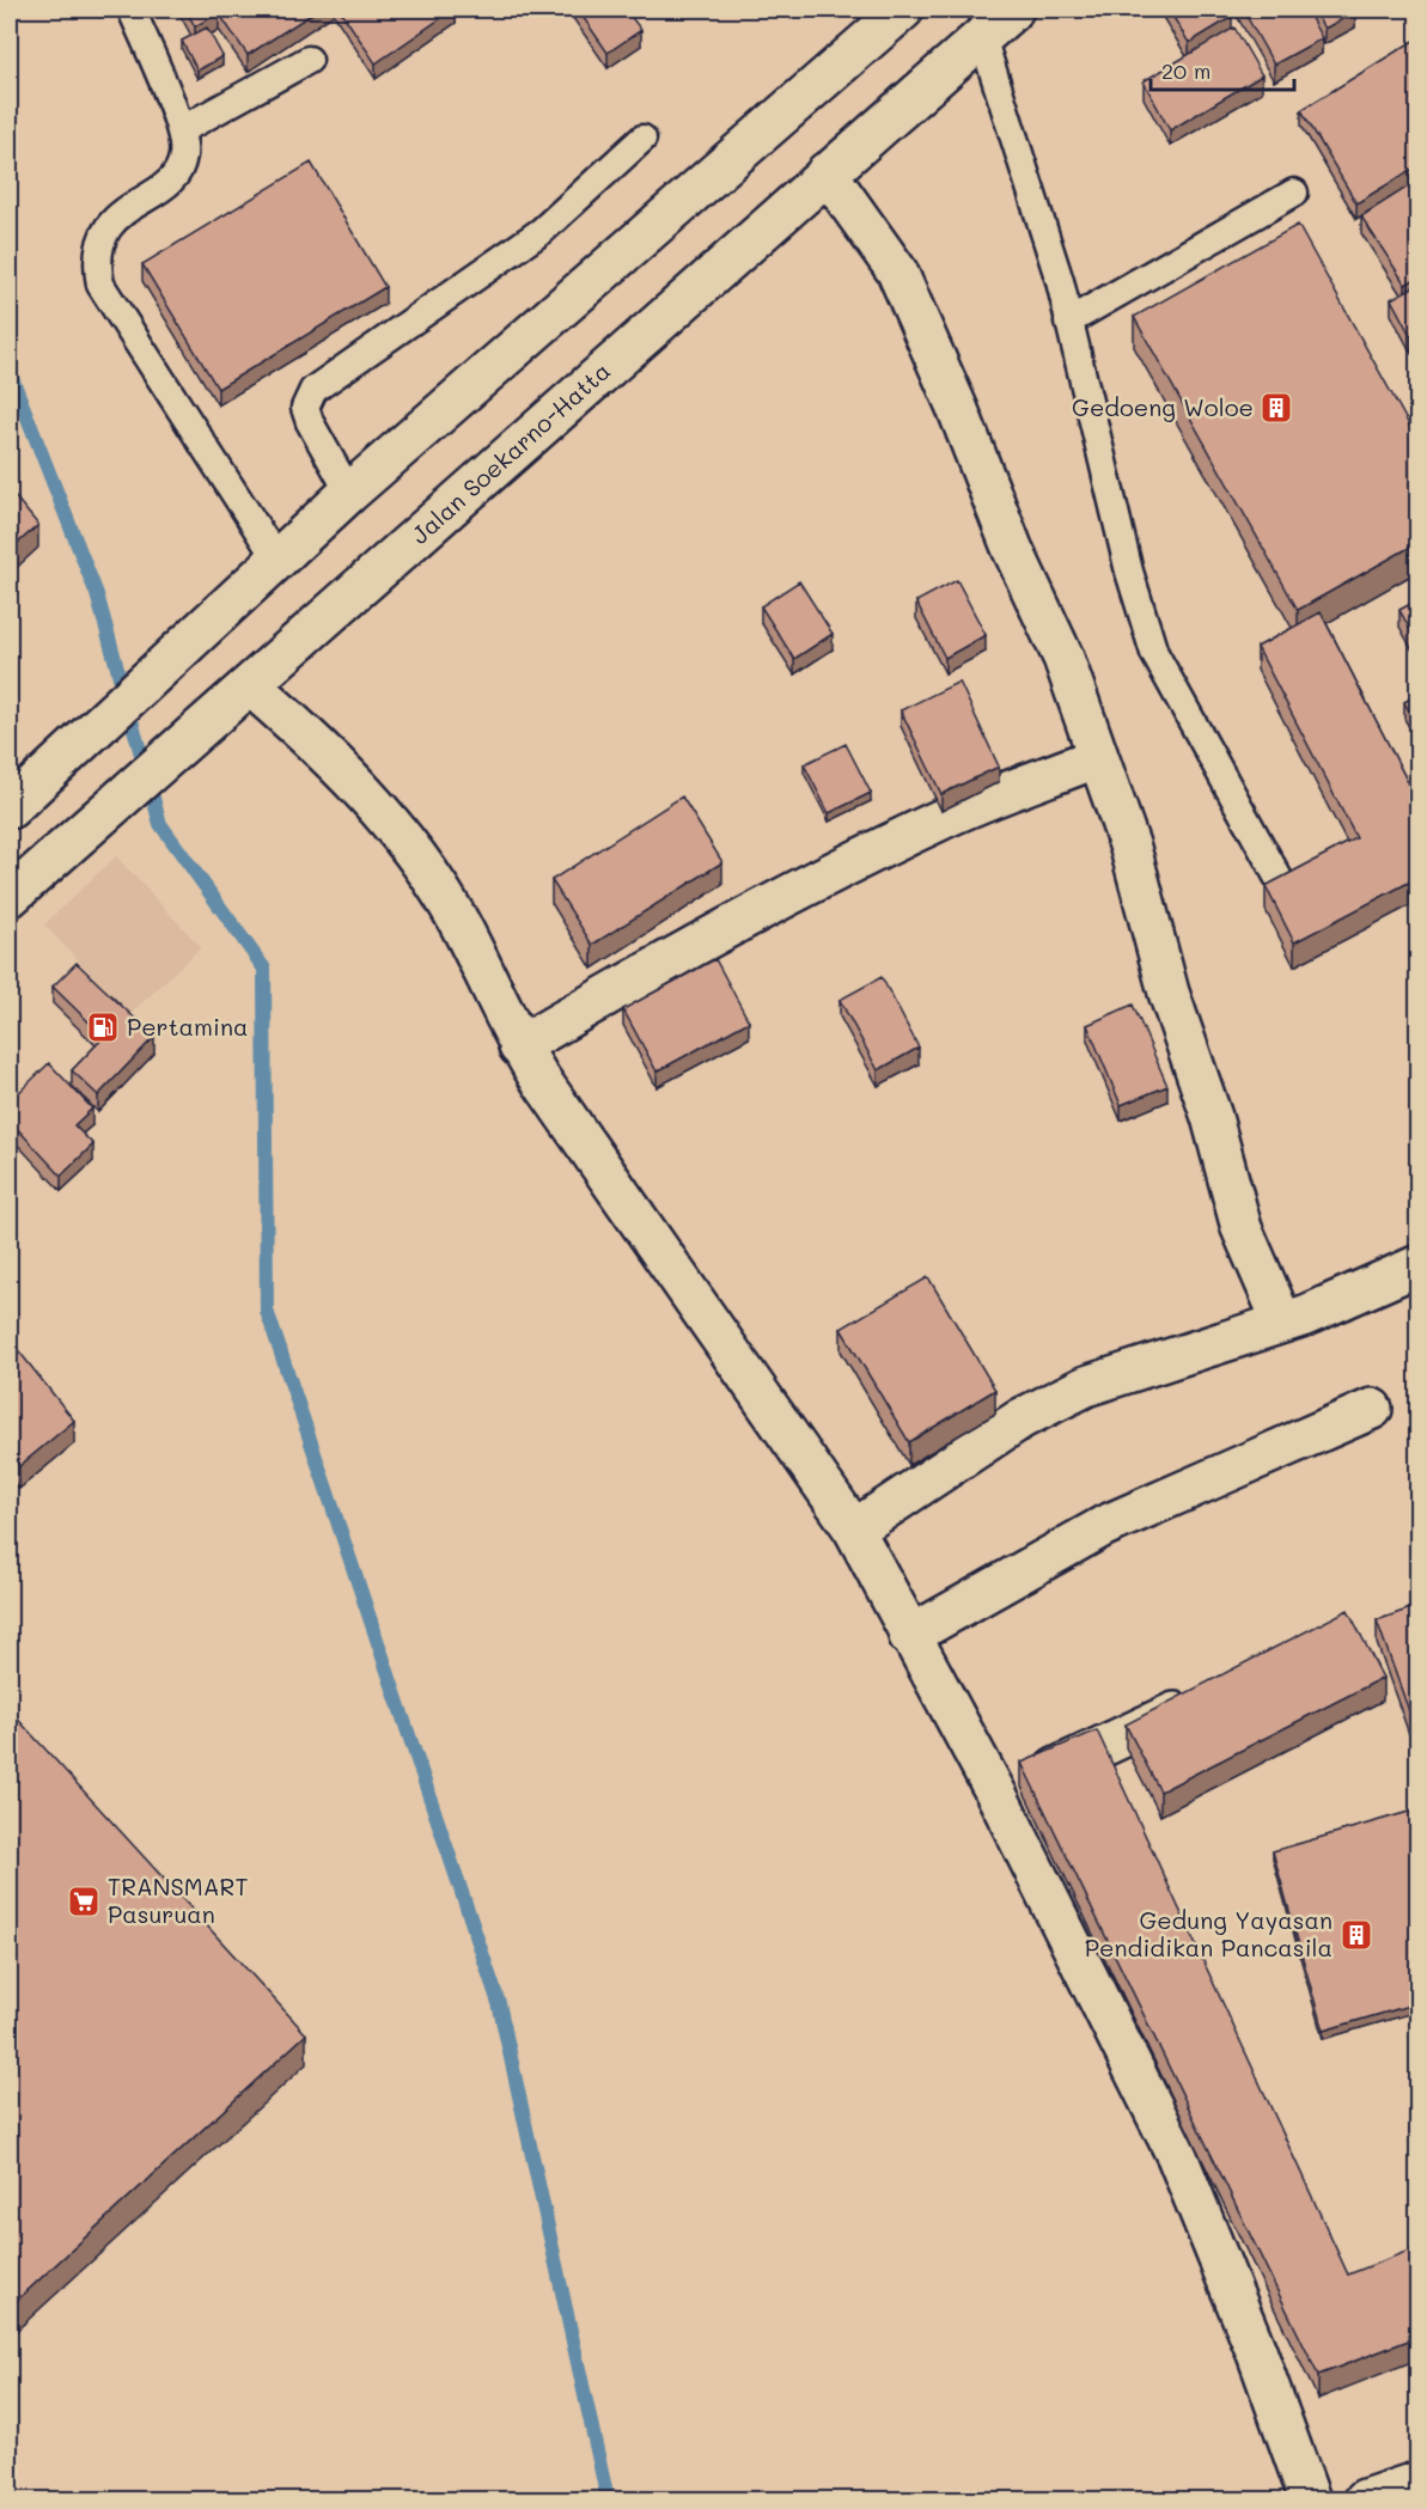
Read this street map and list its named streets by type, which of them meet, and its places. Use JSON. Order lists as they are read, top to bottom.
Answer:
{
  "streets": {
    "main road": ["Jalan Soekarno-Hatta"]
  },
  "places": {
    "building": ["Gedoeng Woloe", "Gedung Yayasan Pendidikan Pancasila"],
    "fuel station": ["Pertamina"],
    "supermarket": ["TRANSMART Pasuruan"]
  },
  "scale_bar": "20 m"
}
